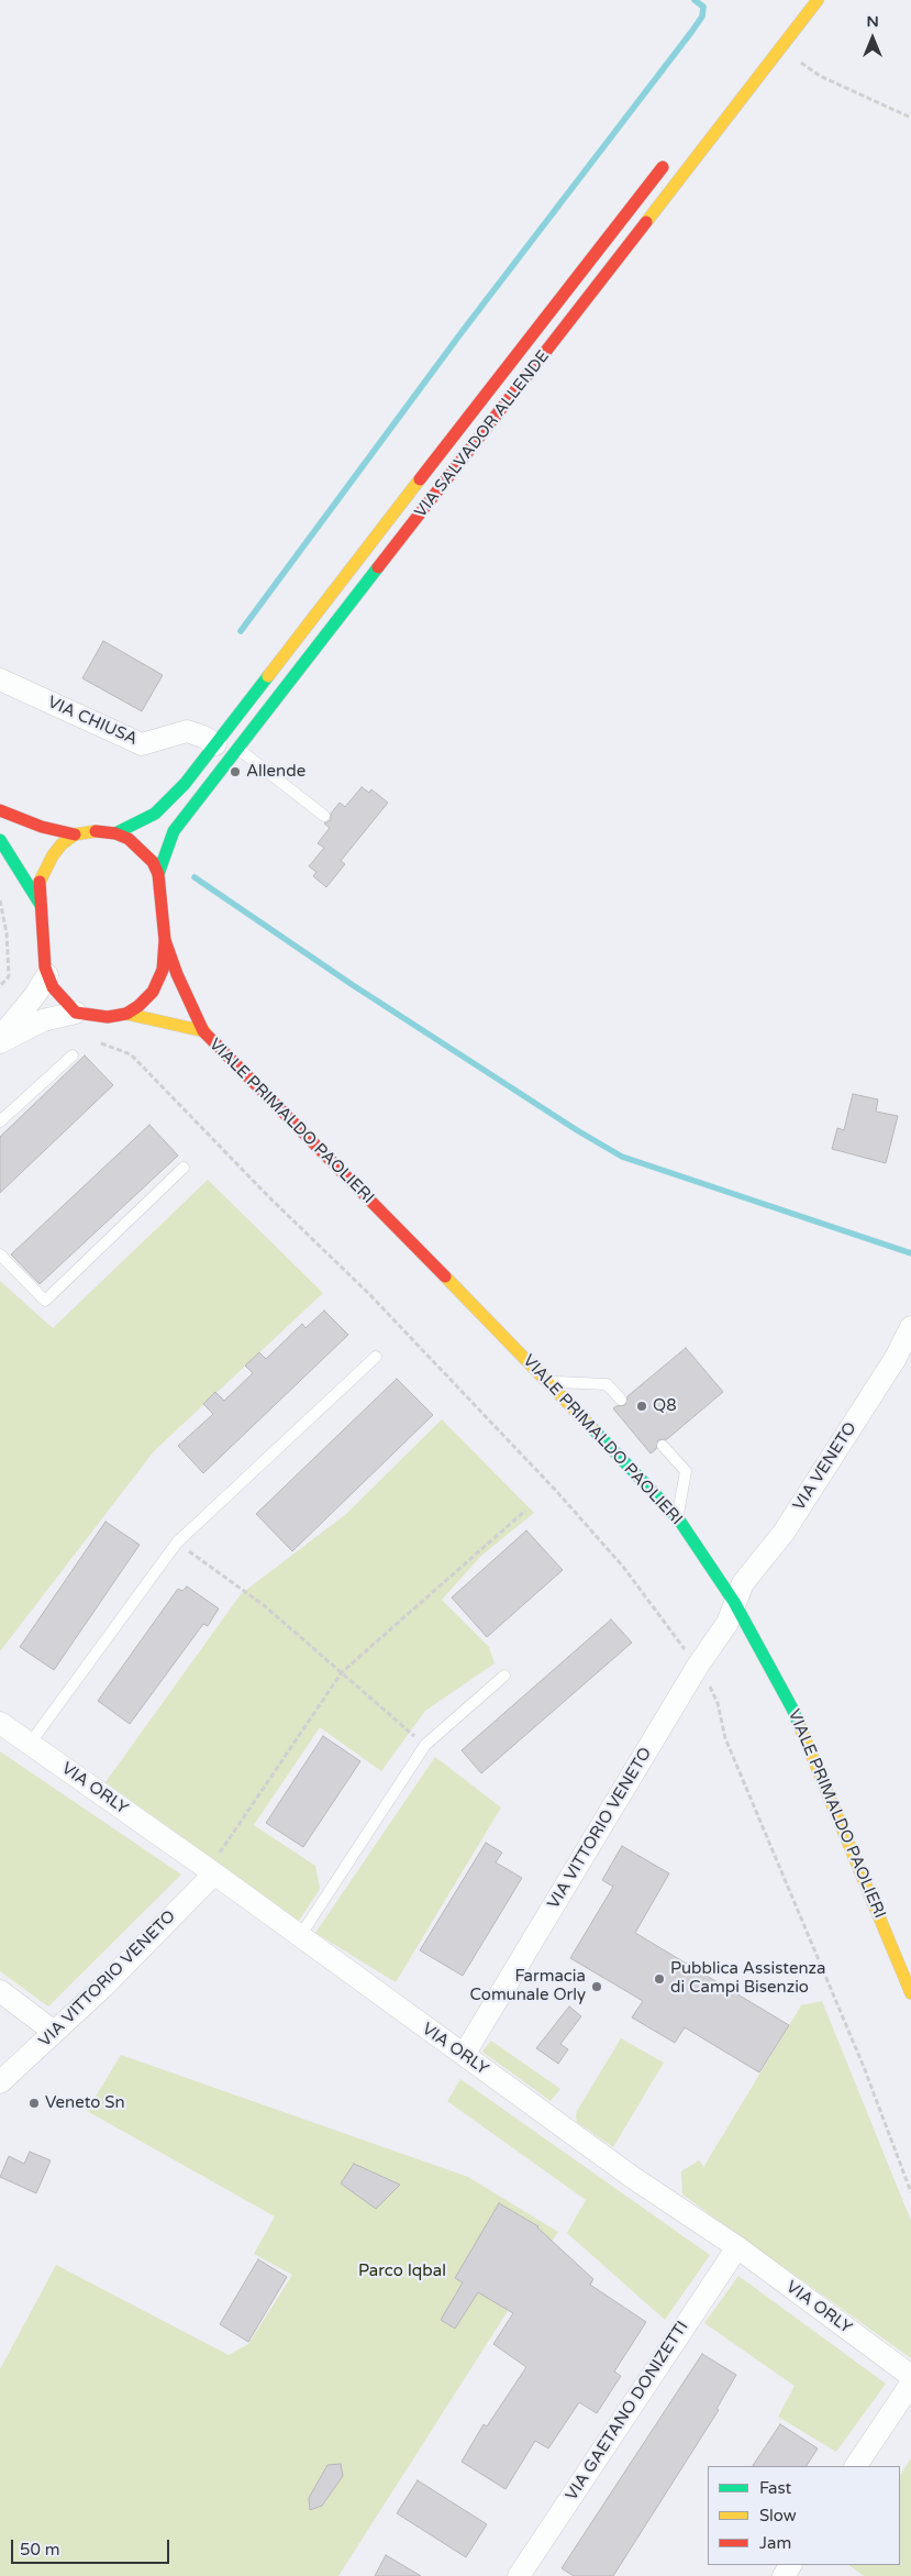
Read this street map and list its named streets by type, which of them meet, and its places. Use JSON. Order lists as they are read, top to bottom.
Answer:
{
  "streets": {
    "main road": ["VIA SALVADOR ALLENDE", "VIALE PRIMALDO PAOLIERI"],
    "street": [
      "VIA CHIUSA",
      "VIA VENETO",
      "VIA ORLY",
      "VIA VITTORIO VENETO",
      "VIA GAETANO DONIZETTI"
    ]
  },
  "crossings": [
    ["VIA SALVADOR ALLENDE", "VIA CHIUSA"],
    ["VIA SALVADOR ALLENDE", "VIALE PRIMALDO PAOLIERI"],
    ["VIALE PRIMALDO PAOLIERI", "VIA VENETO"],
    ["VIALE PRIMALDO PAOLIERI", "VIA VITTORIO VENETO"],
    ["VIA VENETO", "VIA VITTORIO VENETO"],
    ["VIA ORLY", "VIA VITTORIO VENETO"],
    ["VIA ORLY", "VIA GAETANO DONIZETTI"]
  ],
  "parks": ["Parco Iqbal"],
  "places": [
    "Allende",
    "Q8",
    "Pubblica Assistenza di Campi Bisenzio",
    "Farmacia Comunale Orly",
    "Veneto Sn"
  ],
  "legend": ["Fast", "Slow", "Jam"],
  "scale_bar": "50 m",
  "north": "top"
}
